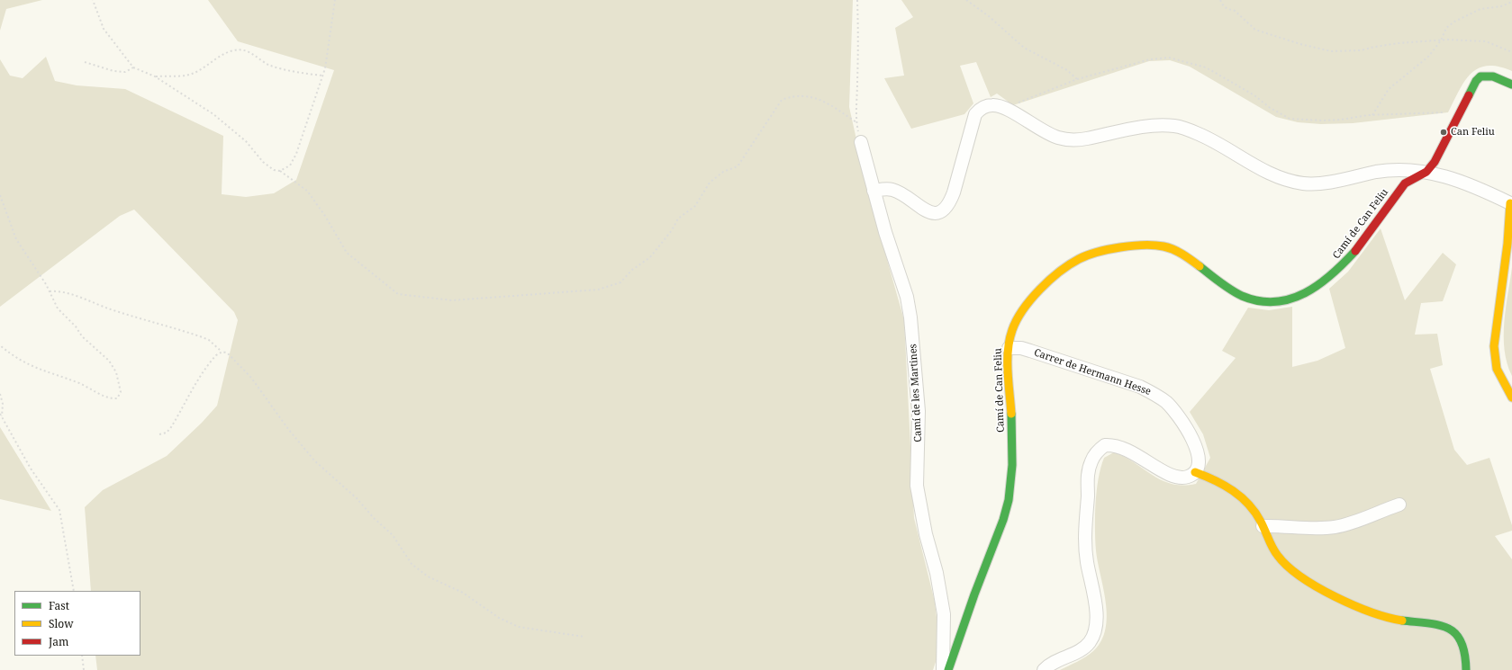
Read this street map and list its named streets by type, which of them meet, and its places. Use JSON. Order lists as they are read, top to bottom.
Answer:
{
  "streets": {
    "street": ["Camí de Can Feliu", "Carrer de Hermann Hesse", "Camí de les Martines"]
  },
  "crossings": [
    ["Camí de Can Feliu", "Carrer de Hermann Hesse"]
  ],
  "places": ["Can Feliu"],
  "legend": ["Fast", "Slow", "Jam"]
}
